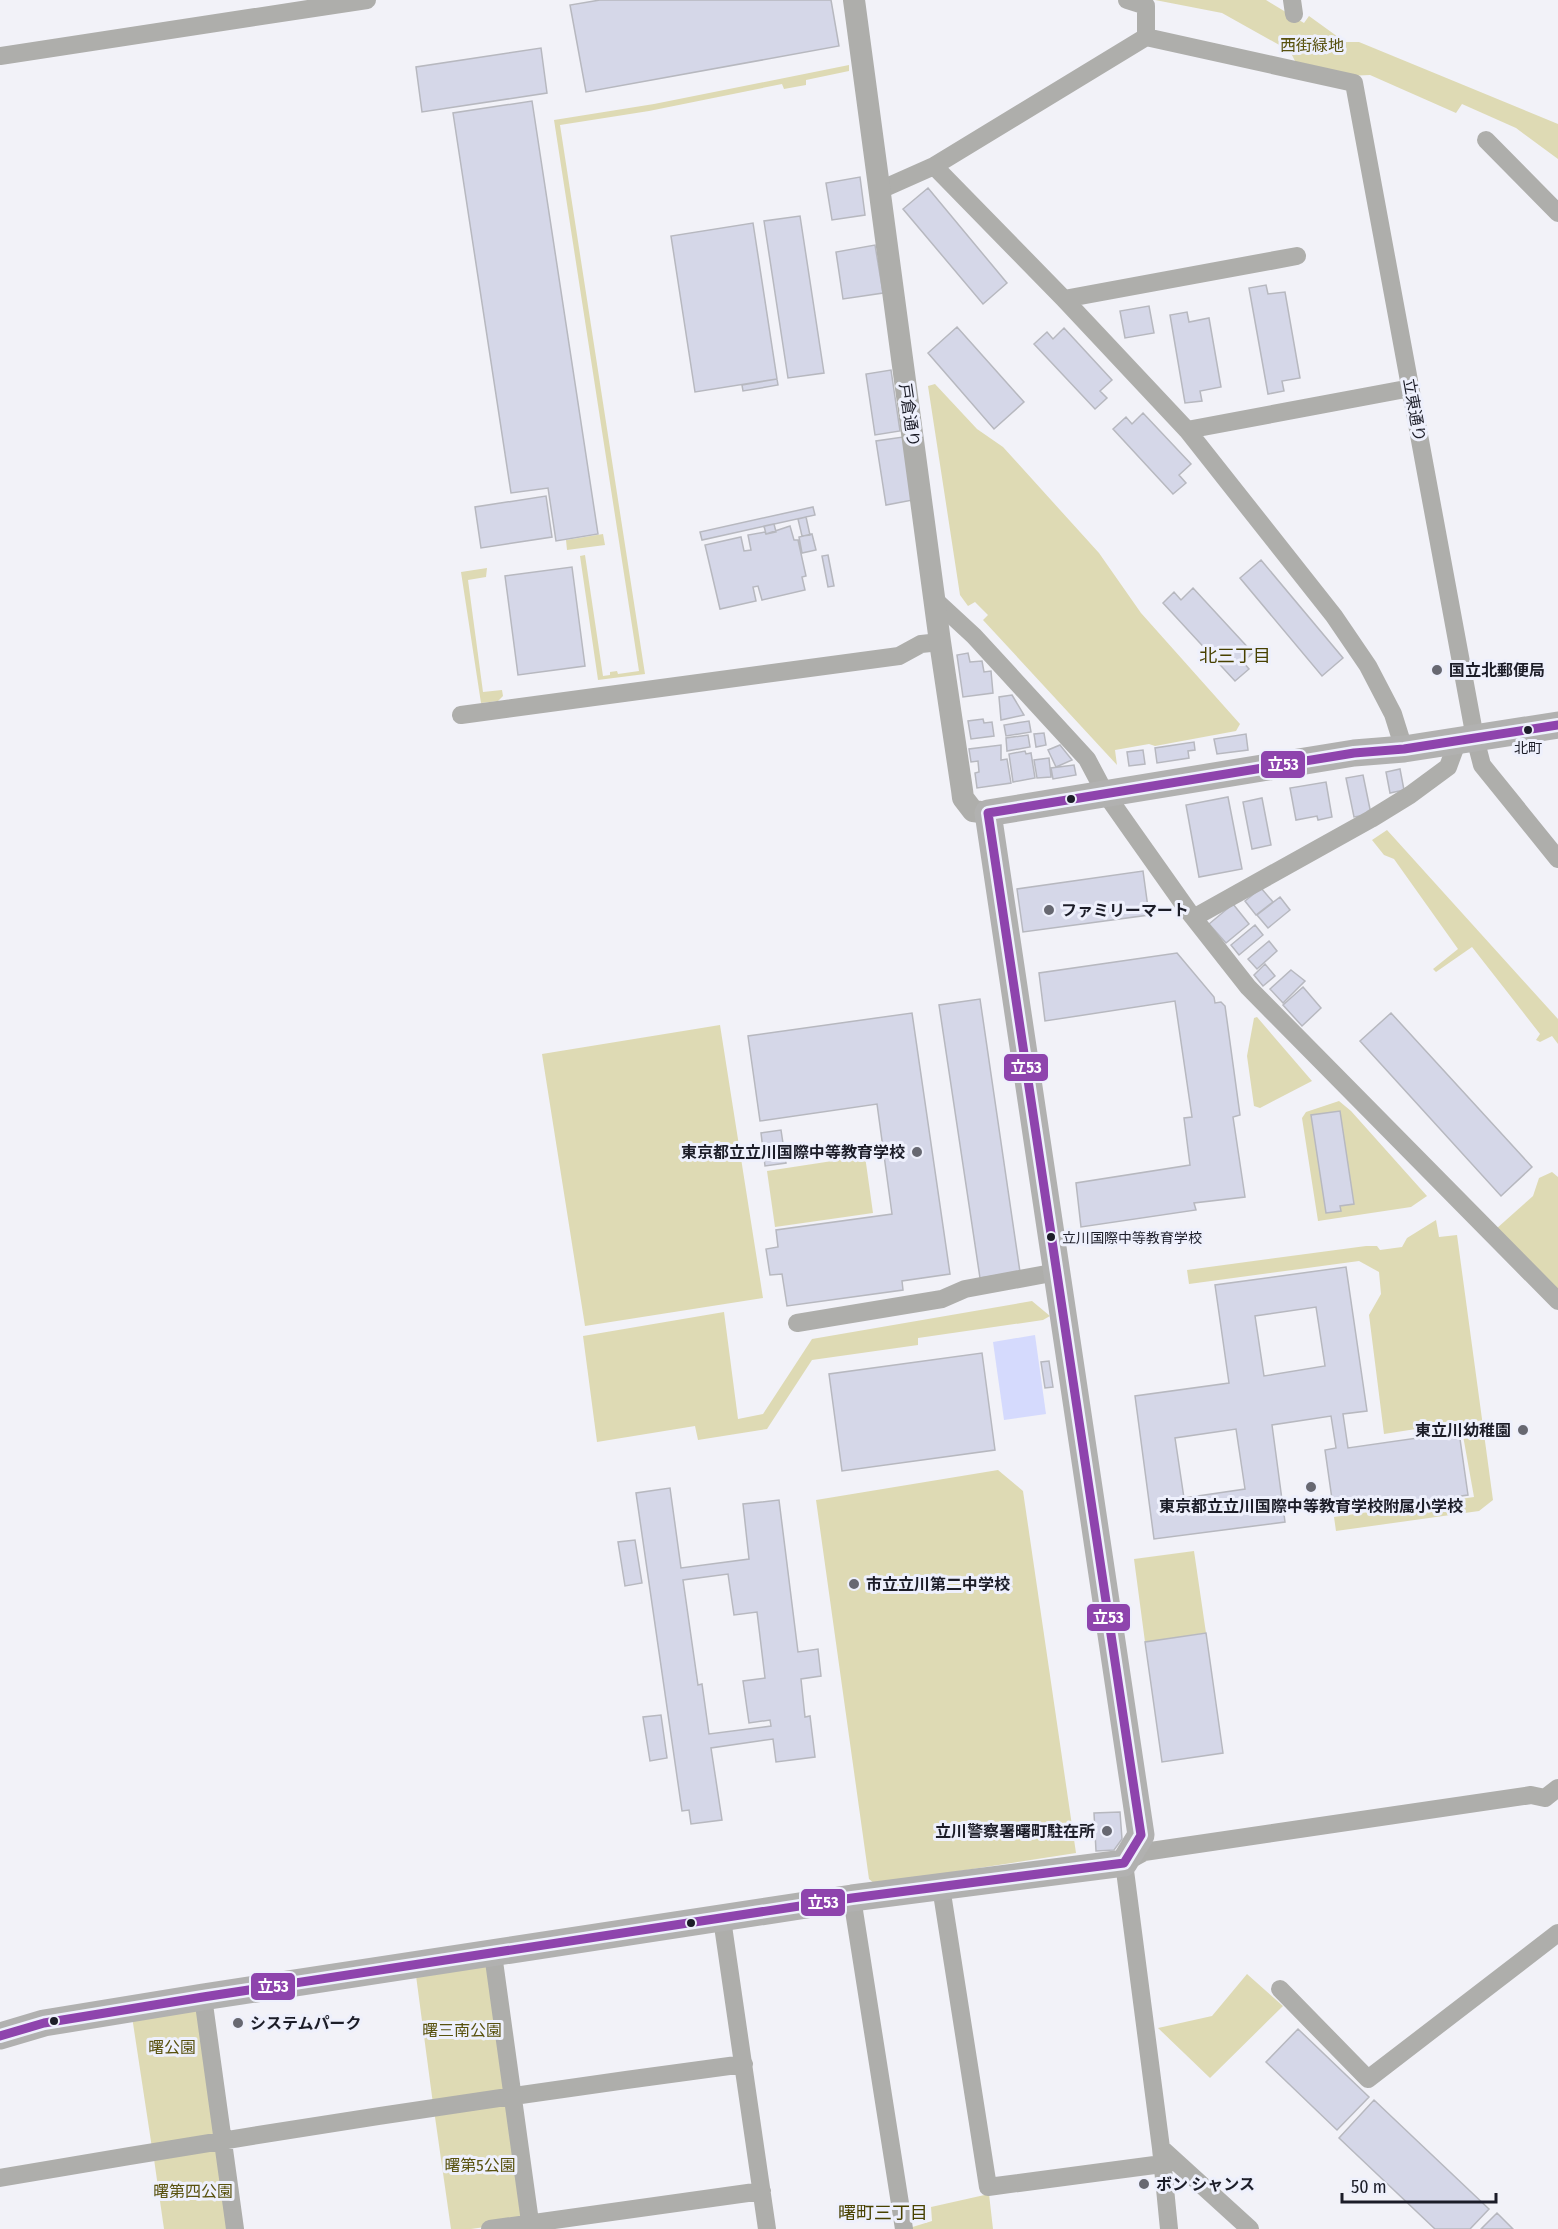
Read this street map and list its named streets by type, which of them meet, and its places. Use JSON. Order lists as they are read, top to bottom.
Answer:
{
  "streets": {
    "street": ["立東通り", "戸倉通り"]
  },
  "districts": ["北三丁目", "曙町三丁目"],
  "parks": [
    "西街緑地",
    "曙三南公園",
    "曙公園",
    "曙第5公園",
    "曙第四公園"
  ],
  "places": [
    "国立北郵便局",
    "北町",
    "ファミリーマート",
    "東京都立立川国際中等教育学校",
    "立川国際中等教育学校",
    "東立川幼稚園",
    "東京都立立川国際中等教育学校附属小学校",
    "市立立川第二中学校",
    "立川警察署曙町駐在所",
    "システムパーク",
    "ボン シャンス"
  ],
  "lines": ["transit line 立53"],
  "scale_bar": "50 m"
}
